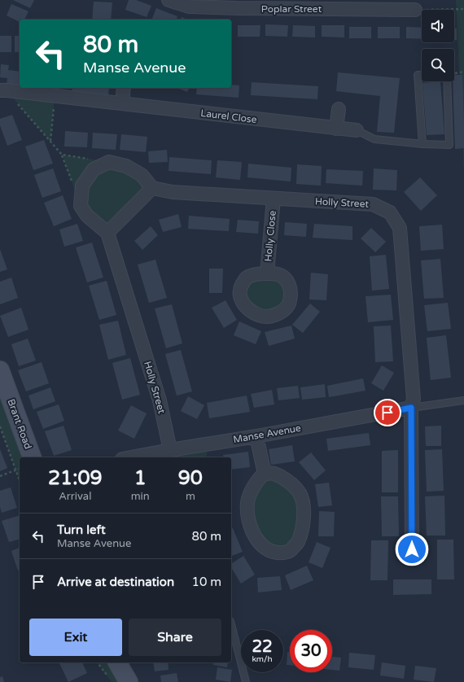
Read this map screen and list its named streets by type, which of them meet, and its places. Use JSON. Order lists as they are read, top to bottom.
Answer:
{
  "streets": {
    "street": [
      "Poplar Street",
      "Laurel Close",
      "Holly Street",
      "Holly Close",
      "Brant Road",
      "Manse Avenue"
    ]
  },
  "crossings": [
    ["Holly Street", "Holly Close"],
    ["Holly Street", "Manse Avenue"]
  ],
  "page": {
    "turn": ["80 m", "Manse Avenue"],
    "eta": [
      "21:09",
      "Arrival",
      "1",
      "min",
      "90",
      "m"
    ],
    "list": [
      {
        "name": "Turn left",
        "note": "Manse Avenue",
        "value": "80 m"
      },
      {
        "name": "Arrive at destination",
        "value": "10 m"
      }
    ],
    "buttons": ["Exit", "Share"],
    "speed": "22 km/h",
    "limit": "30"
  }
}
